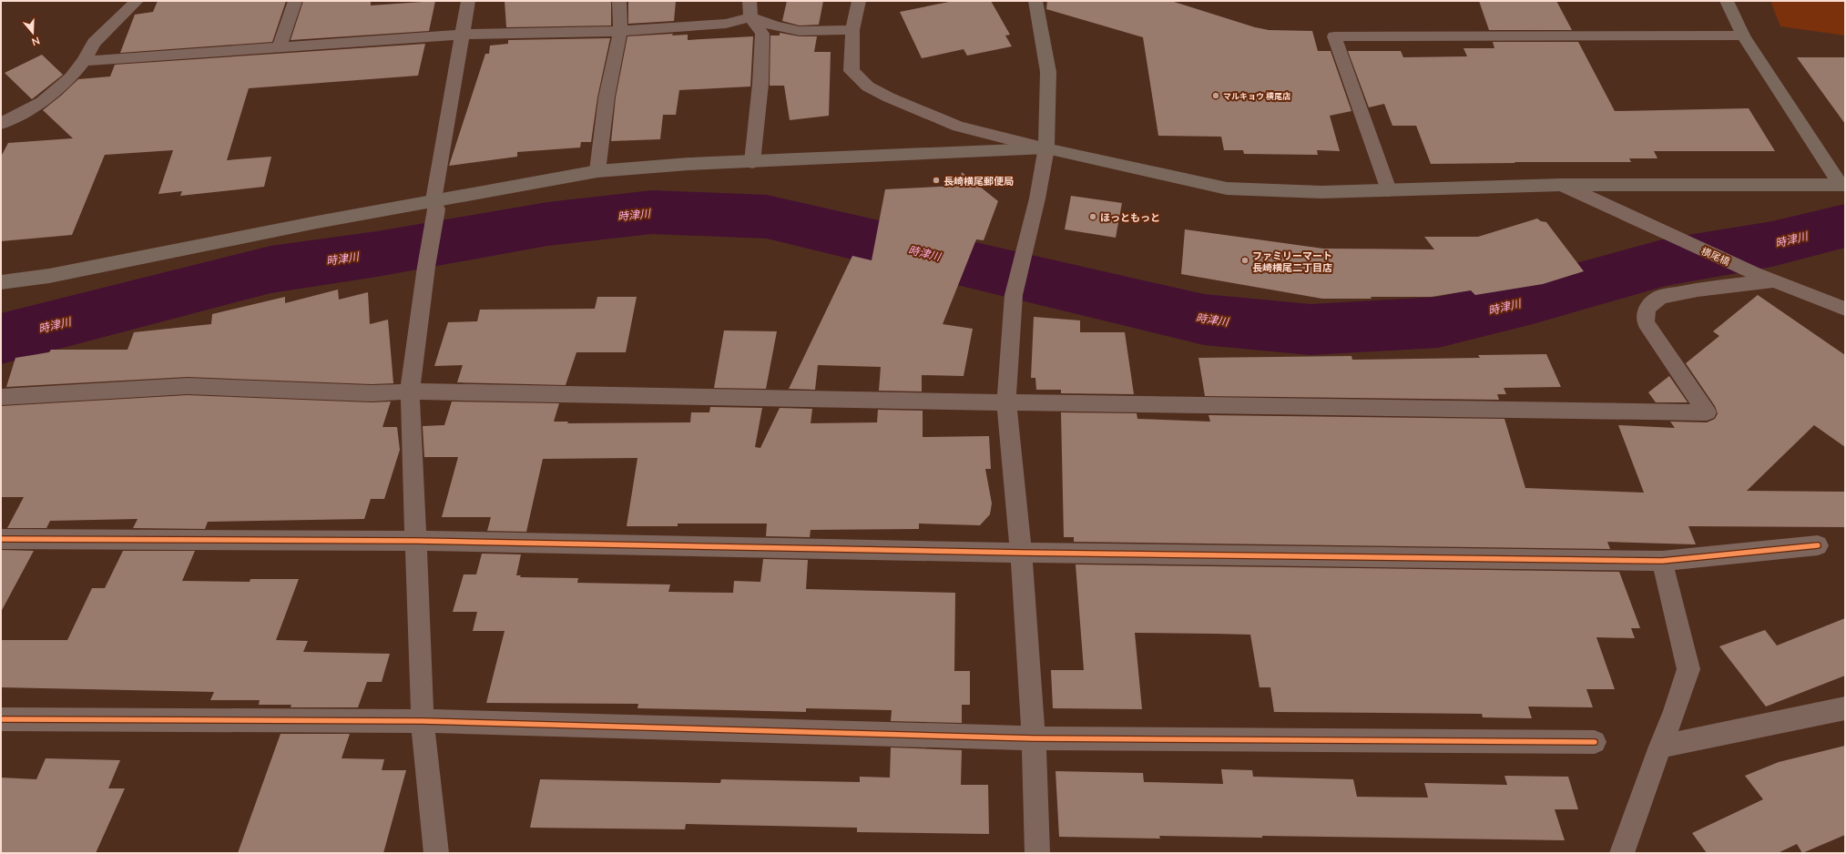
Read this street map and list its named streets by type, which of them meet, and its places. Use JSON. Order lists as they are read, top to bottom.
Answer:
{
  "streets": {
    "street": ["横尾橋"]
  },
  "water": ["時津川"],
  "places": [
    "マルキョウ 横尾店",
    "長崎横尾郵便局",
    "ほっともっと",
    "ファミリーマート 長崎横尾二丁目店"
  ],
  "north": "bottom"
}
